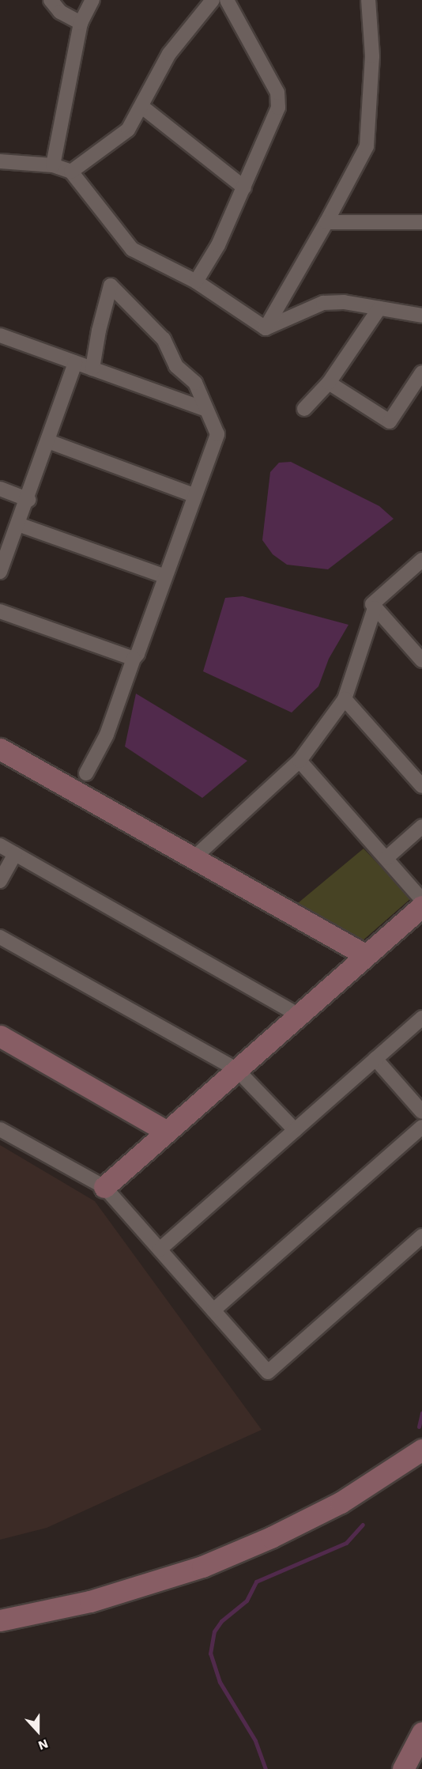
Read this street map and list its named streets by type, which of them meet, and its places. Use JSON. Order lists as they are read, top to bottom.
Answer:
{
  "north": "bottom"
}
